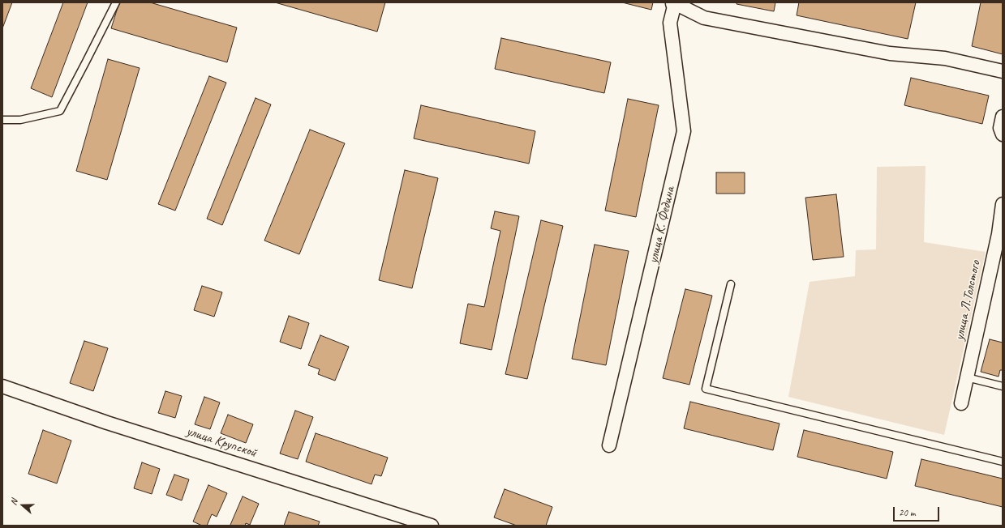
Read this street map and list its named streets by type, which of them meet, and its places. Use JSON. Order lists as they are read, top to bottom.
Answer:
{
  "streets": {
    "street": ["улица К. Федина", "улица Л.Толстого", "улица Крупской"]
  },
  "scale_bar": "20 m",
  "north": "left"
}
